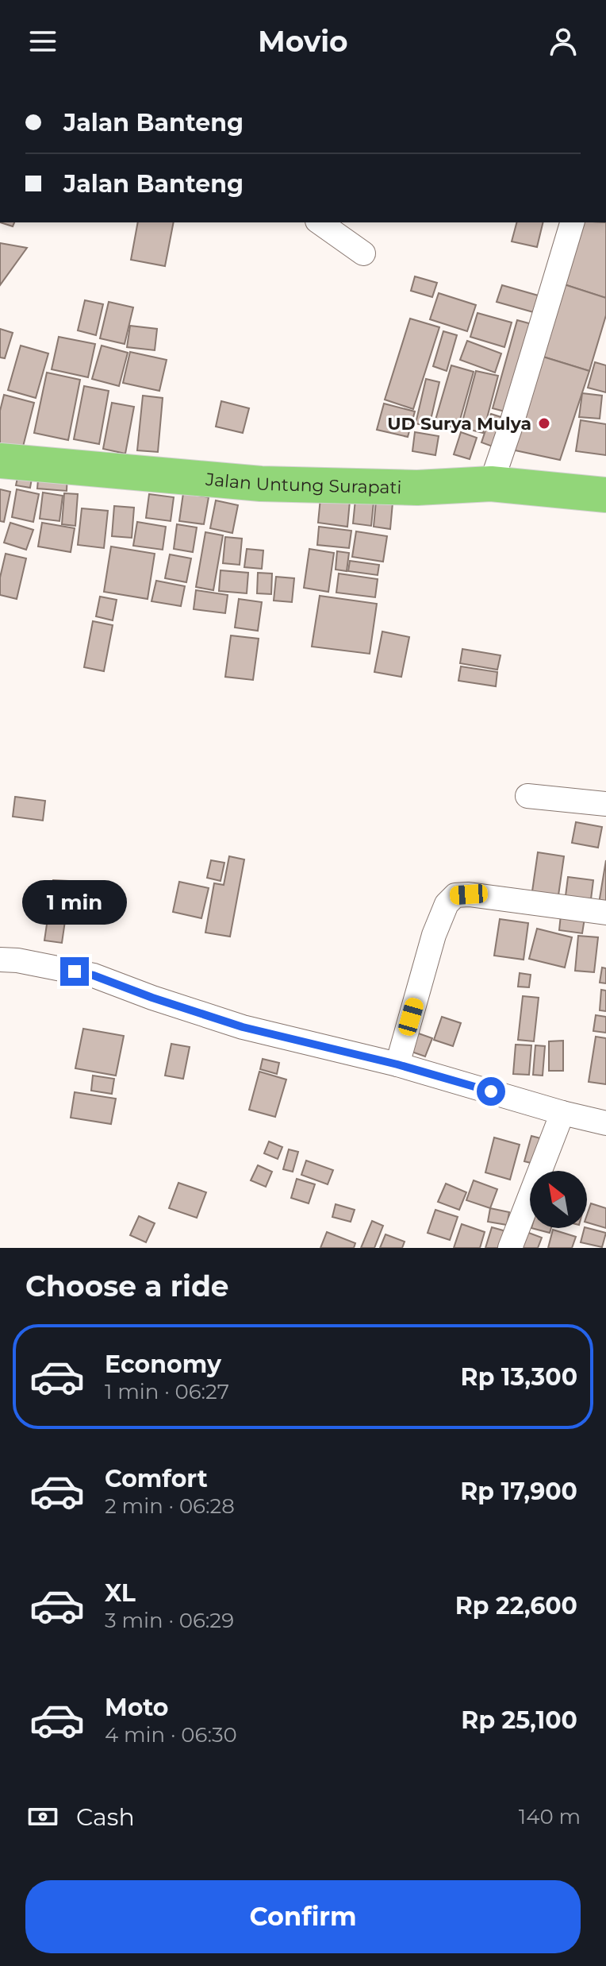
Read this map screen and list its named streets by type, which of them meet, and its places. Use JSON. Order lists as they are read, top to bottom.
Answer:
{
  "streets": {
    "highway": ["Jalan Untung Surapati"]
  },
  "places": ["UD Surya Mulya"],
  "north": "top left",
  "page": {
    "header": "Movio",
    "banner": ["Jalan Banteng", "Jalan Banteng"],
    "bubble": "1 min",
    "heading": "Choose a ride",
    "list": [
      {
        "name": "Economy",
        "note": "1 min · 06:27",
        "value": "Rp 13,300"
      },
      {
        "name": "Comfort",
        "note": "2 min · 06:28",
        "value": "Rp 17,900"
      },
      {
        "name": "XL",
        "note": "3 min · 06:29",
        "value": "Rp 22,600"
      },
      {
        "name": "Moto",
        "note": "4 min · 06:30",
        "value": "Rp 25,100"
      }
    ],
    "pay": ["Cash", "140 m"],
    "buttons": "Confirm"
  }
}
